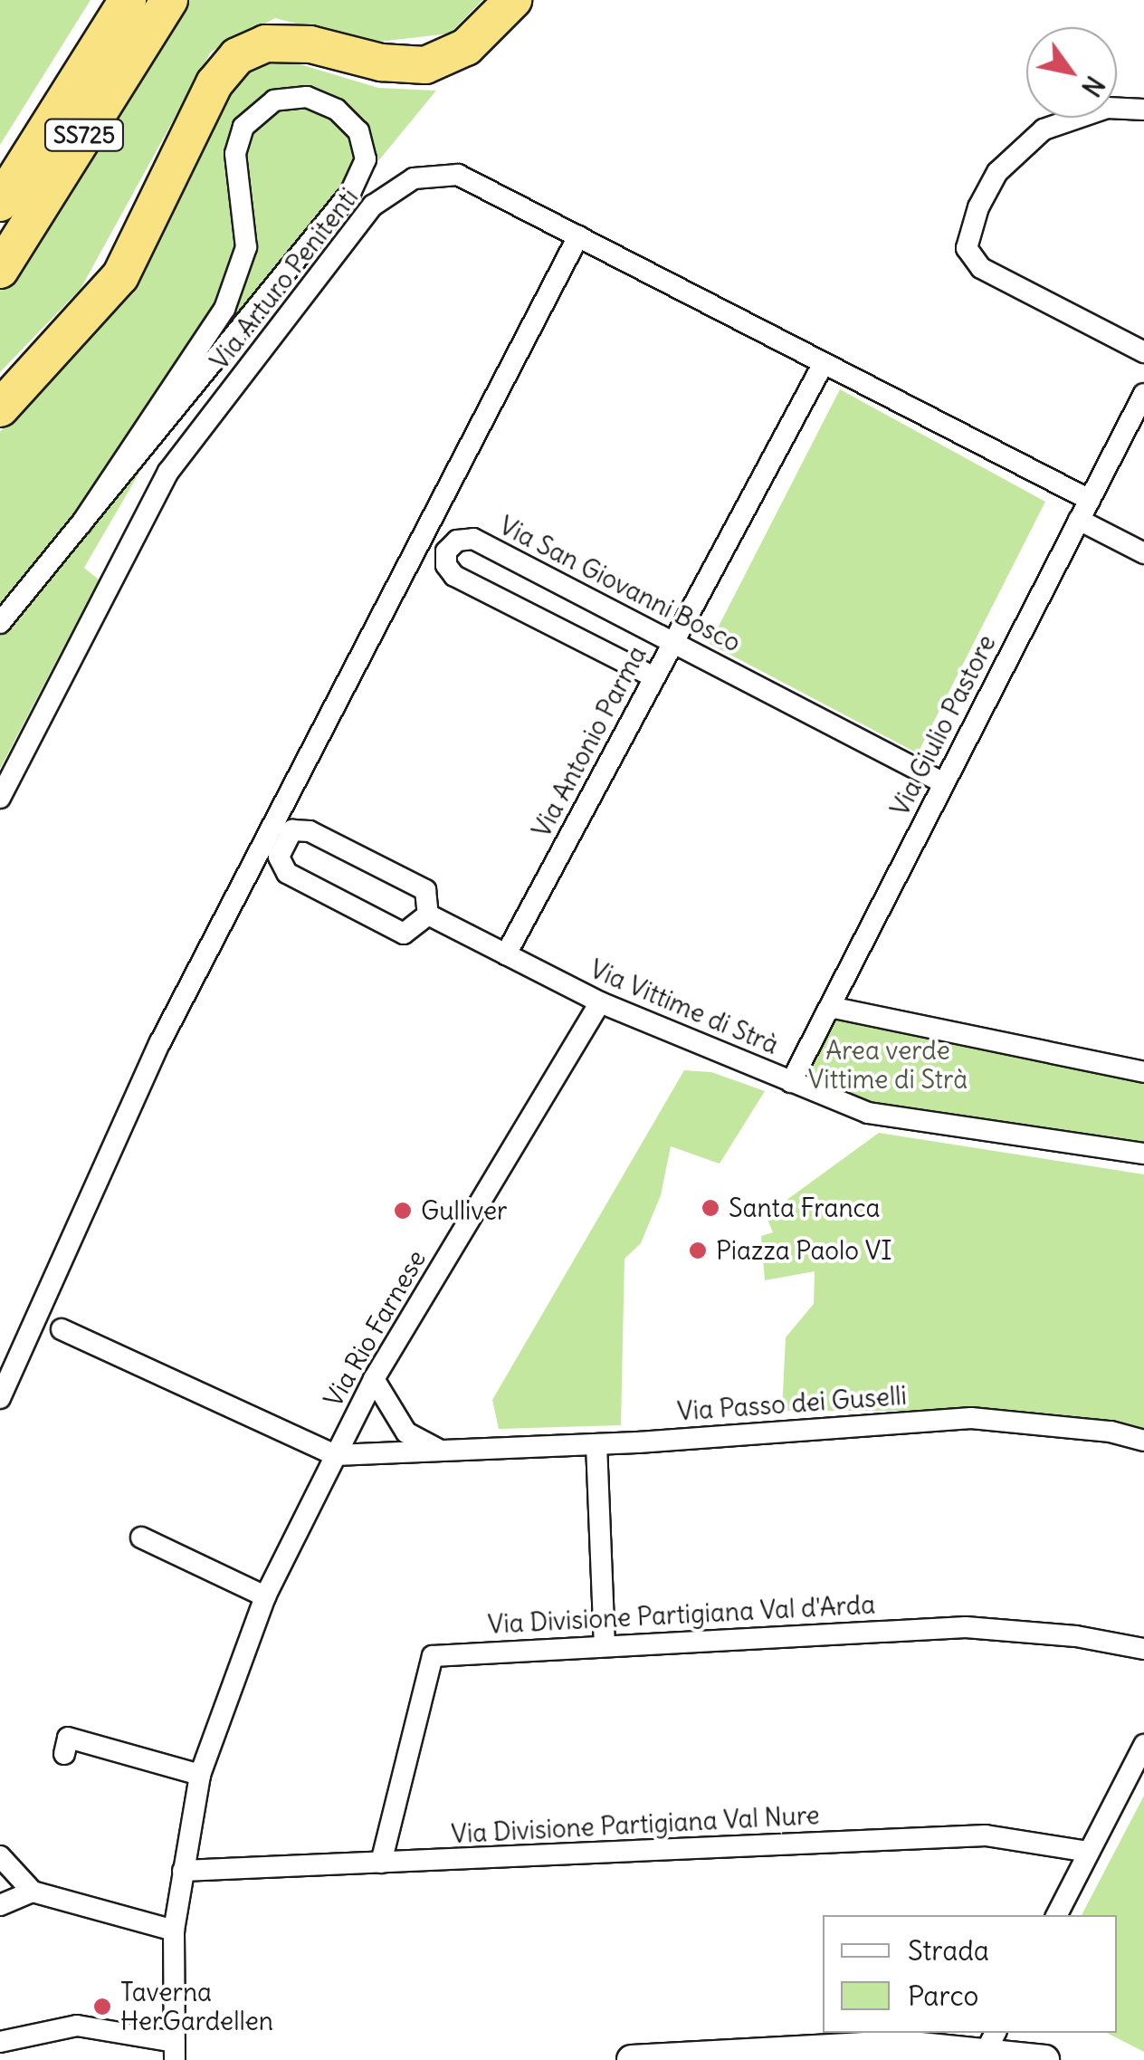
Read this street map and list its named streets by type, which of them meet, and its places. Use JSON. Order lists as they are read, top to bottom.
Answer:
{
  "streets": {
    "highway": ["SS725"],
    "street": [
      "Via Arturo Penitenti",
      "Via San Giovanni Bosco",
      "Via Giulio Pastore",
      "Via Antonio Parma",
      "Via Vittime di Strà",
      "Via Rio Farnese",
      "Via Passo dei Guselli",
      "Via Divisione Partigiana Val d'Arda",
      "Via Divisione Partigiana Val Nure"
    ]
  },
  "crossings": [
    ["Via Arturo Penitenti", "Via Giulio Pastore"],
    ["Via Arturo Penitenti", "Via Antonio Parma"],
    ["Via San Giovanni Bosco", "Via Giulio Pastore"],
    ["Via San Giovanni Bosco", "Via Antonio Parma"],
    ["Via Giulio Pastore", "Via Vittime di Strà"],
    ["Via Antonio Parma", "Via Vittime di Strà"],
    ["Via Vittime di Strà", "Via Rio Farnese"],
    ["Via Rio Farnese", "Via Passo dei Guselli"],
    ["Via Rio Farnese", "Via Divisione Partigiana Val Nure"],
    ["Via Divisione Partigiana Val d'Arda", "Via Divisione Partigiana Val Nure"]
  ],
  "parks": ["Area verde Vittime di Strà"],
  "places": [
    "Santa Franca",
    "Gulliver",
    "Piazza Paolo VI",
    "Taverna HerGardellen"
  ],
  "legend": ["Strada", "Parco"],
  "north": "bottom right"
}
